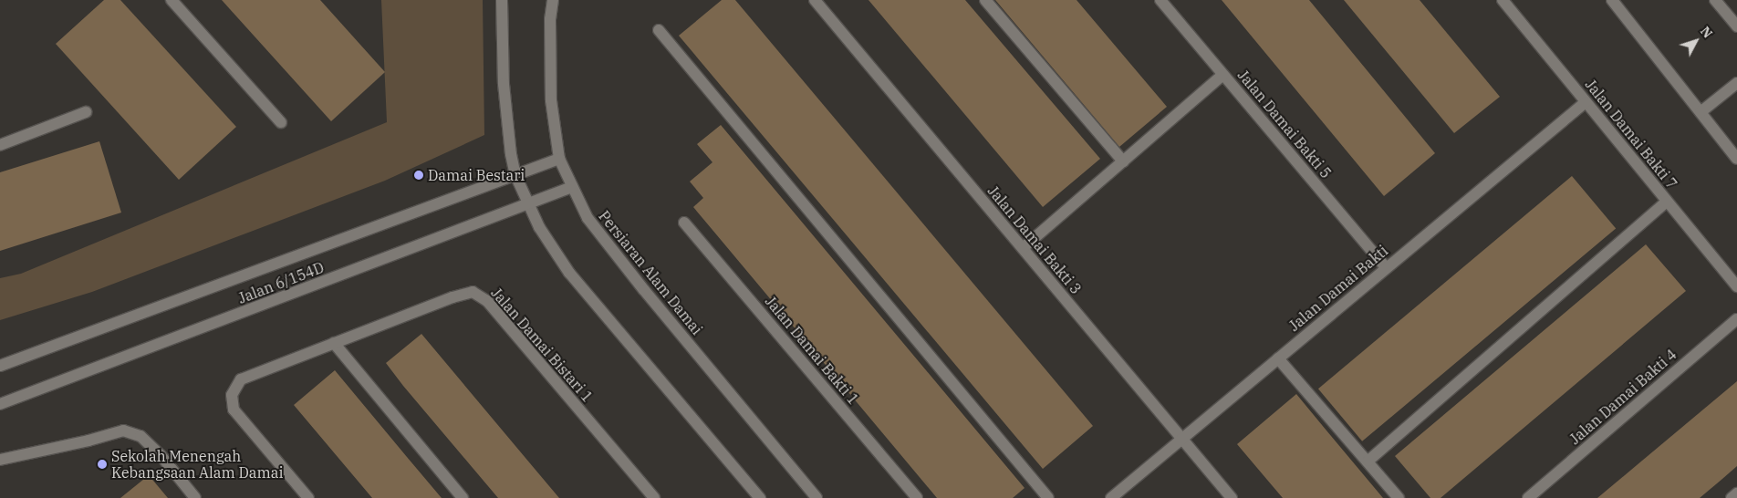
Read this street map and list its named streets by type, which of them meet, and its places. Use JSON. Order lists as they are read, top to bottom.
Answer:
{
  "streets": {
    "street": [
      "Jalan Damai Bakti 5",
      "Jalan Damai Bakti 7",
      "Jalan Damai Bakti 3",
      "Persiaran Alam Damai",
      "Jalan 6/154D",
      "Jalan Damai Bakti",
      "Jalan Damai Bistari 1",
      "Jalan Damai Bakti 1",
      "Jalan Damai Bakti 4"
    ]
  },
  "crossings": [
    ["Jalan Damai Bakti 5", "Jalan Damai Bakti"],
    ["Jalan Damai Bakti 7", "Jalan Damai Bakti"],
    ["Jalan Damai Bakti 3", "Jalan Damai Bakti"],
    ["Persiaran Alam Damai", "Jalan 6/154D"]
  ],
  "places": ["Damai Bestari", "Sekolah Menengah Kebangsaan Alam Damai"],
  "north": "top right"
}
